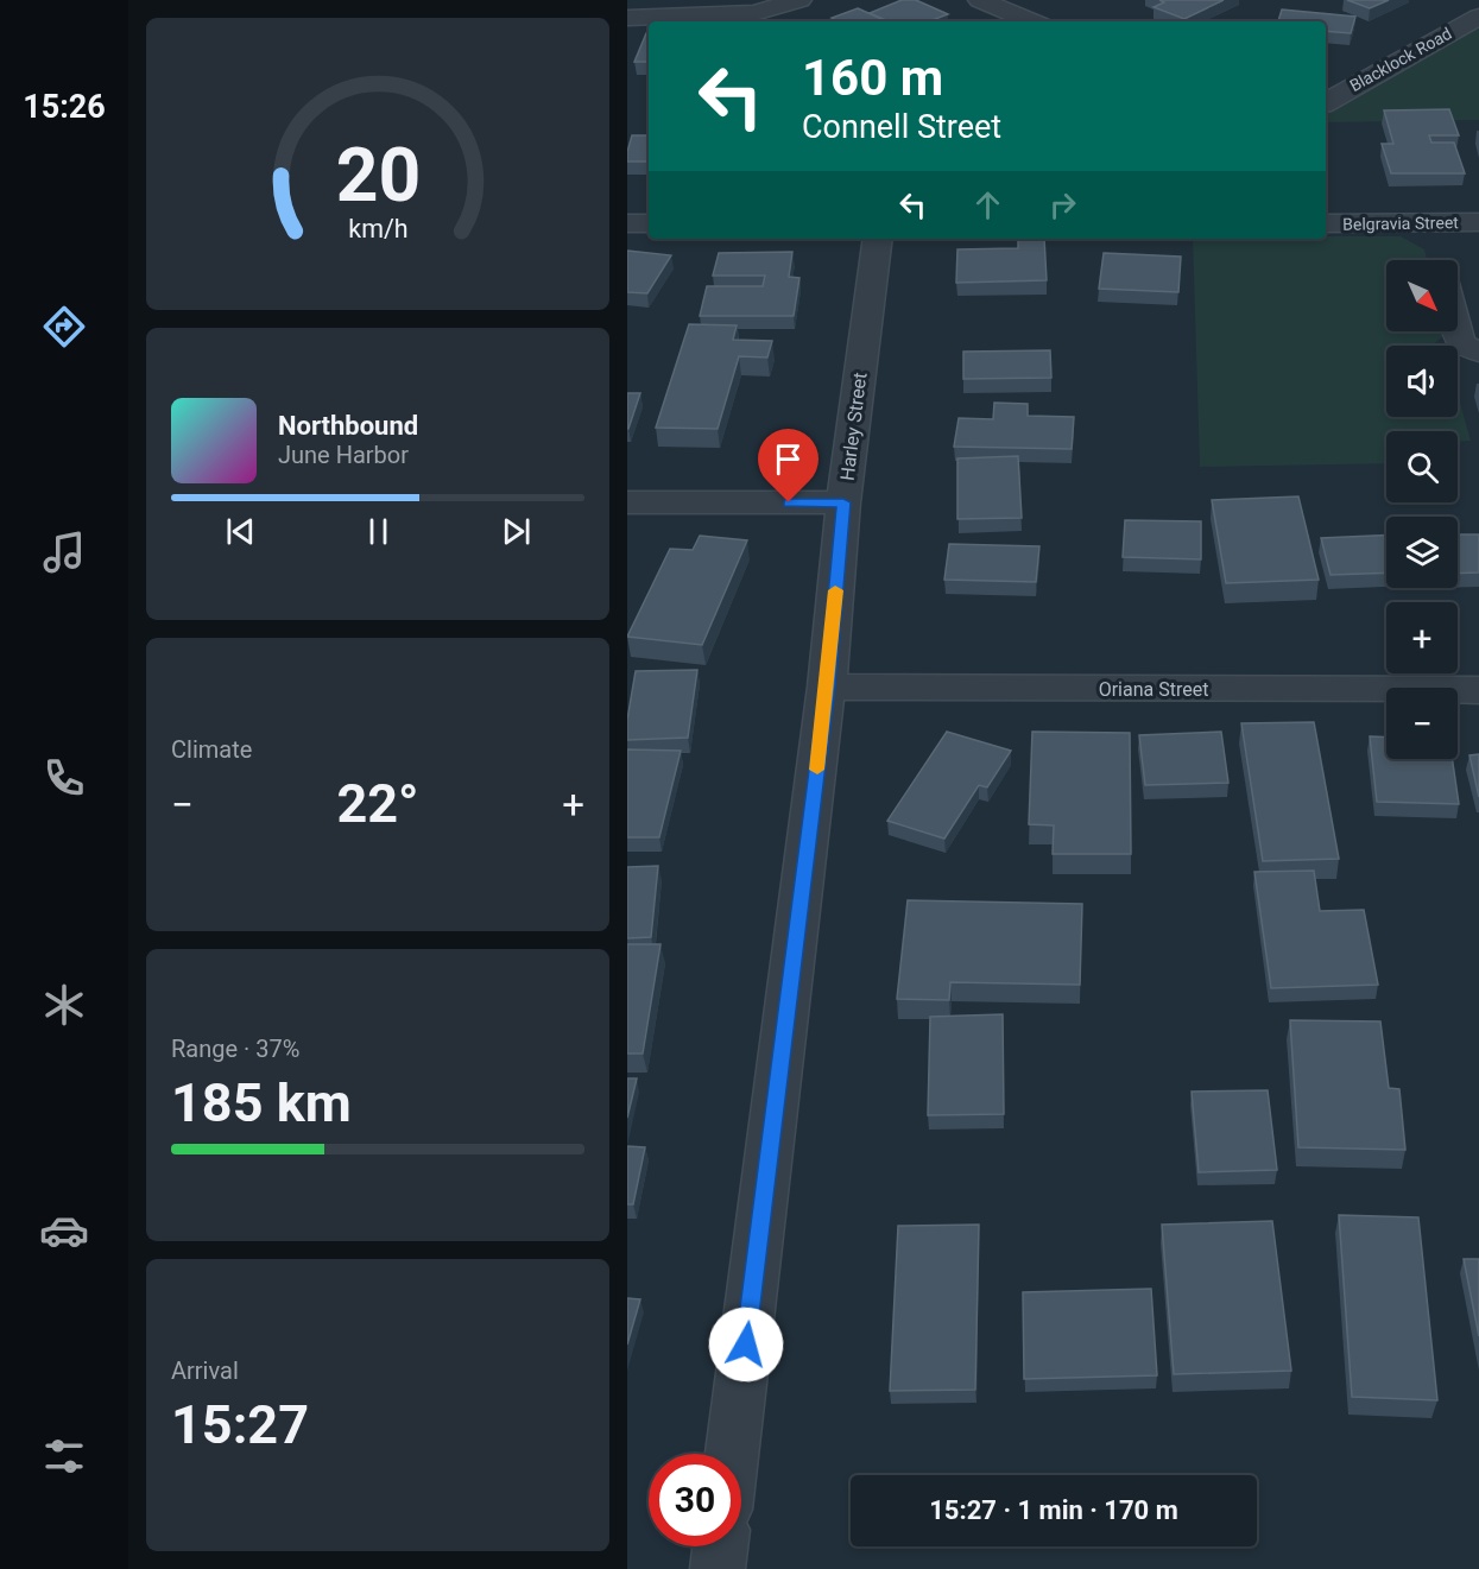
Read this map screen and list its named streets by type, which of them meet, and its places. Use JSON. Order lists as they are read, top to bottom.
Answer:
{
  "streets": {
    "street": [
      "Blacklock Road",
      "Belgravia Street",
      "Harley Street",
      "Oriana Street"
    ]
  },
  "crossings": [
    ["Harley Street", "Oriana Street"]
  ],
  "north": "bottom right",
  "page": {
    "tabs": "15:26",
    "turn": ["160 m", "Connell Street"],
    "map_buttons": ["+", "−"],
    "song": ["Northbound", "June Harbor"],
    "tile": [
      "Climate",
      ["Range · 37%", "185 km"],
      ["Arrival", "15:27"]
    ],
    "heat": ["−", "22°", "+"],
    "limit": "30",
    "trip": "15:27 · 1 min · 170 m",
    "gauge": ["20", "km/h"]
  }
}
